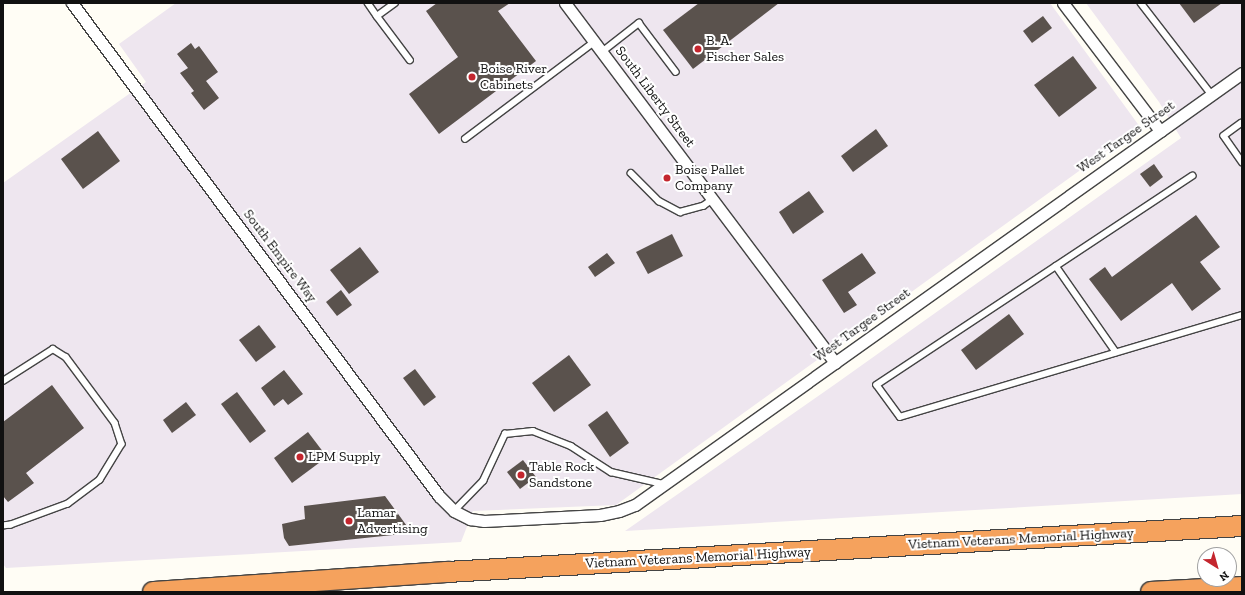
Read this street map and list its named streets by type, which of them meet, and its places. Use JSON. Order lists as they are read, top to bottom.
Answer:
{
  "streets": {
    "highway": ["Vietnam Veterans Memorial Highway"],
    "street": ["South Liberty Street", "West Targee Street", "South Empire Way"]
  },
  "crossings": [
    ["South Liberty Street", "West Targee Street"],
    ["West Targee Street", "South Empire Way"]
  ],
  "places": [
    "B. A. Fischer Sales",
    "Boise River Cabinets",
    "Boise Pallet Company",
    "LPM Supply",
    "Table Rock Sandstone",
    "Lamar Advertising"
  ],
  "north": "bottom right"
}
